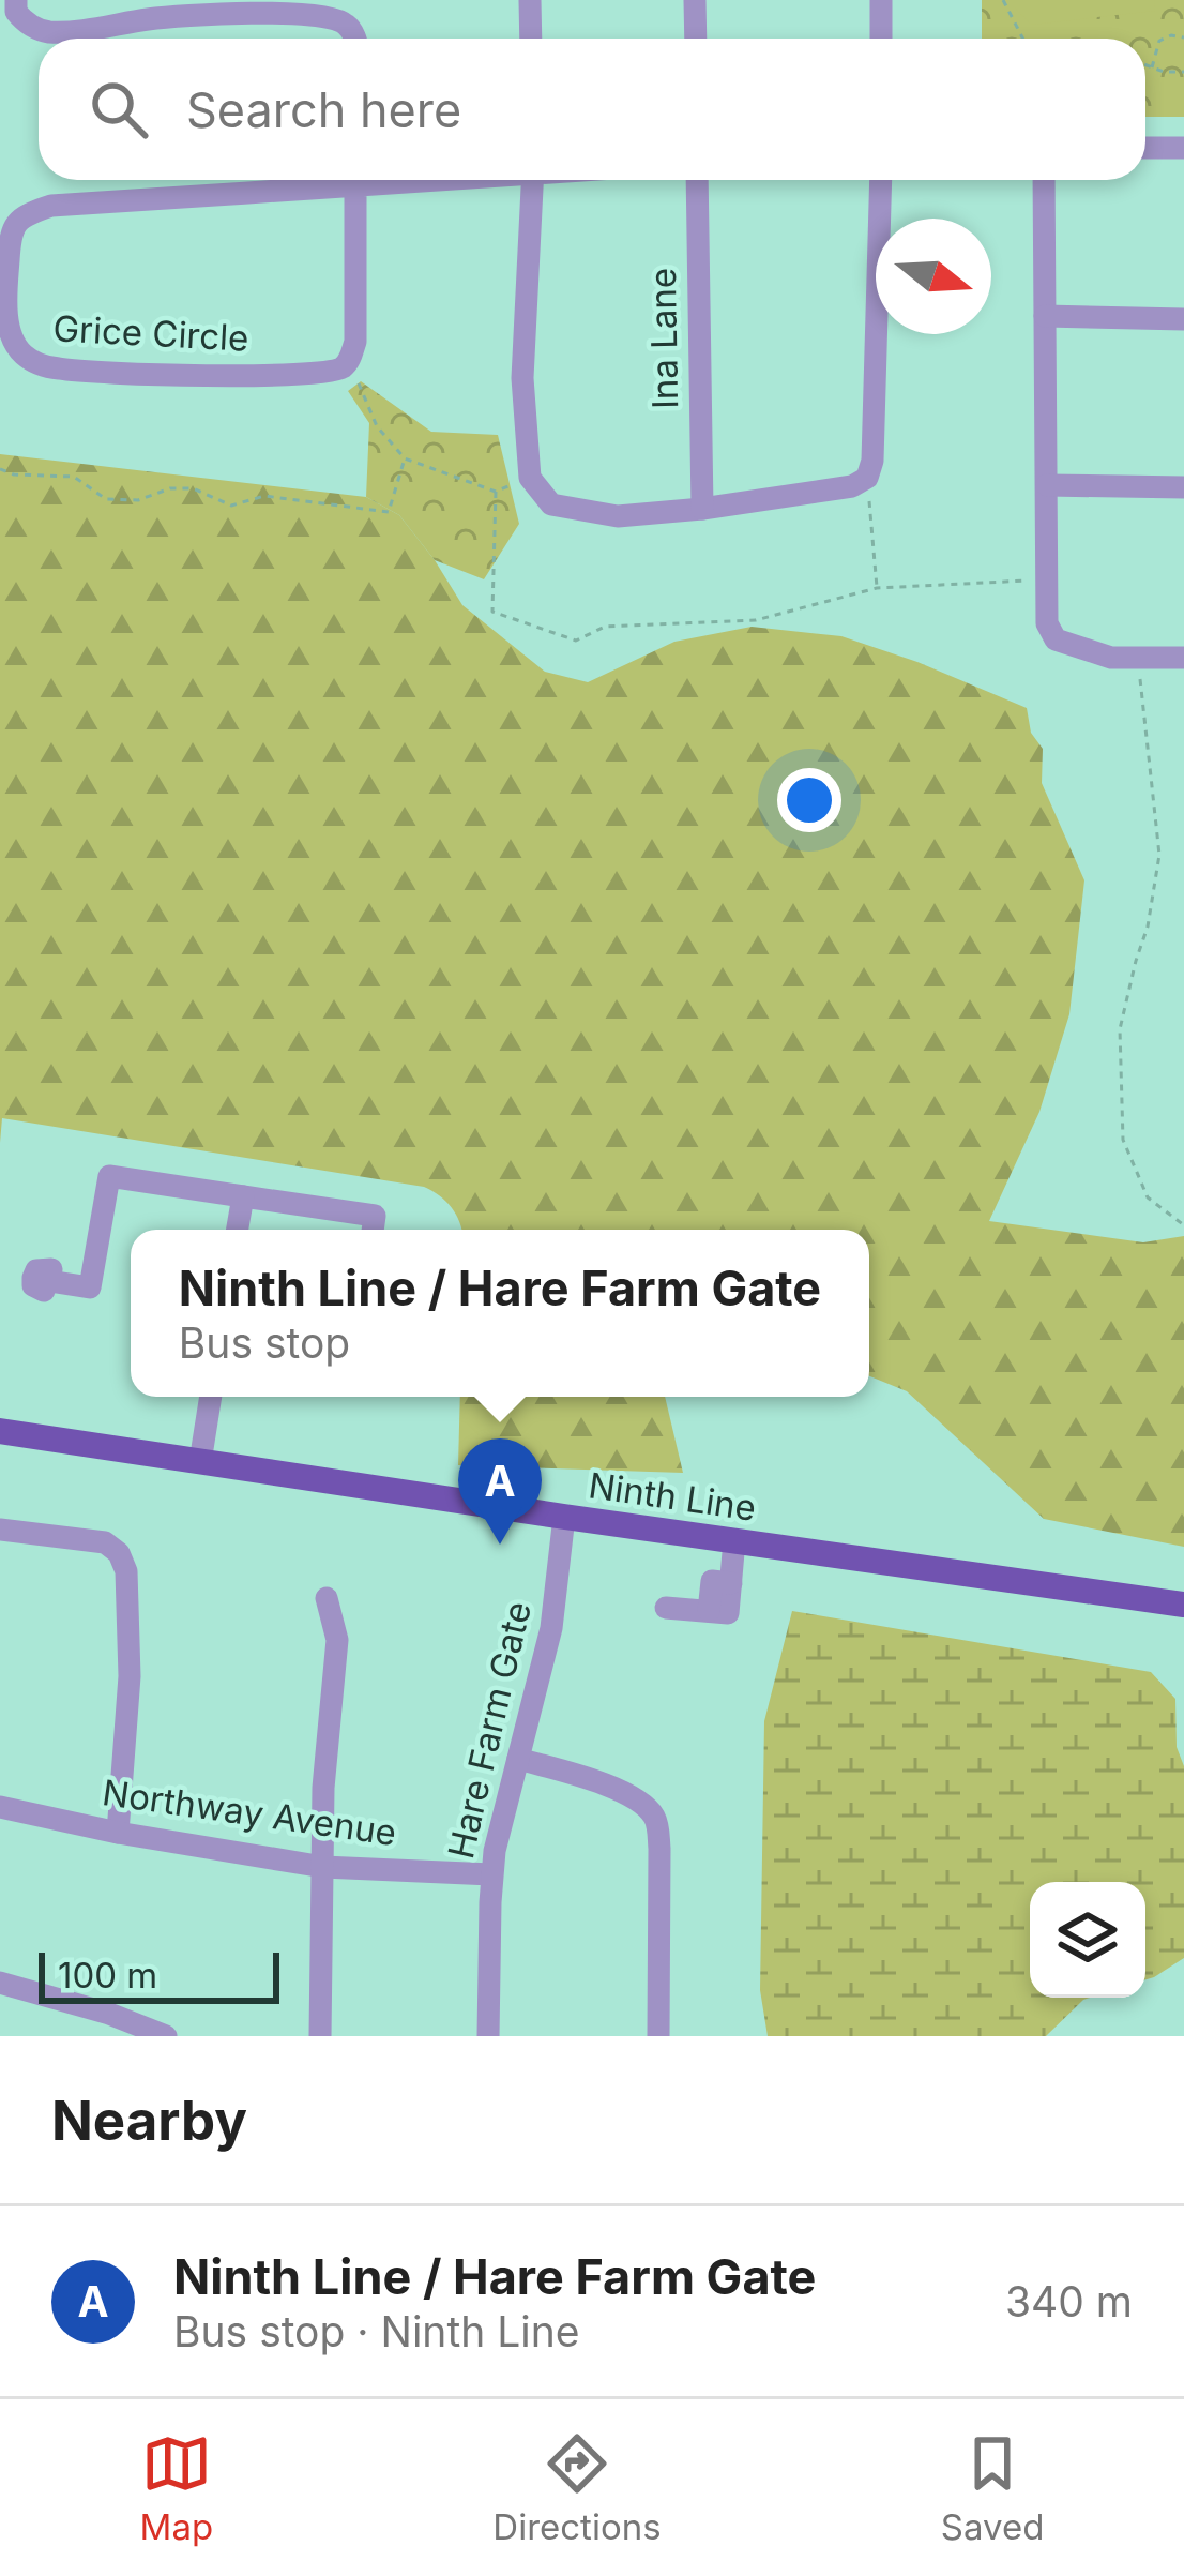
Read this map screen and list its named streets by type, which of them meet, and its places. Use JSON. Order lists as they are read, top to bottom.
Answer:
{
  "streets": {
    "main road": ["Ninth Line"],
    "street": [
      "Grice Circle",
      "Ina Lane",
      "Hare Farm Gate",
      "Northway Avenue"
    ]
  },
  "crossings": [
    ["Ninth Line", "Hare Farm Gate"],
    ["Hare Farm Gate", "Northway Avenue"]
  ],
  "scale_bar": "100 m",
  "north": "right",
  "page": {
    "search": "Search here",
    "popup": ["Ninth Line / Hare Farm Gate", "Bus stop"],
    "pins": "A",
    "scale": "100 m",
    "heading": "Nearby",
    "list": [
      {
        "mark": "A",
        "name": "Ninth Line / Hare Farm Gate",
        "note": "Bus stop · Ninth Line",
        "value": "340 m"
      }
    ],
    "nav": ["Map", "Directions", "Saved"]
  }
}
